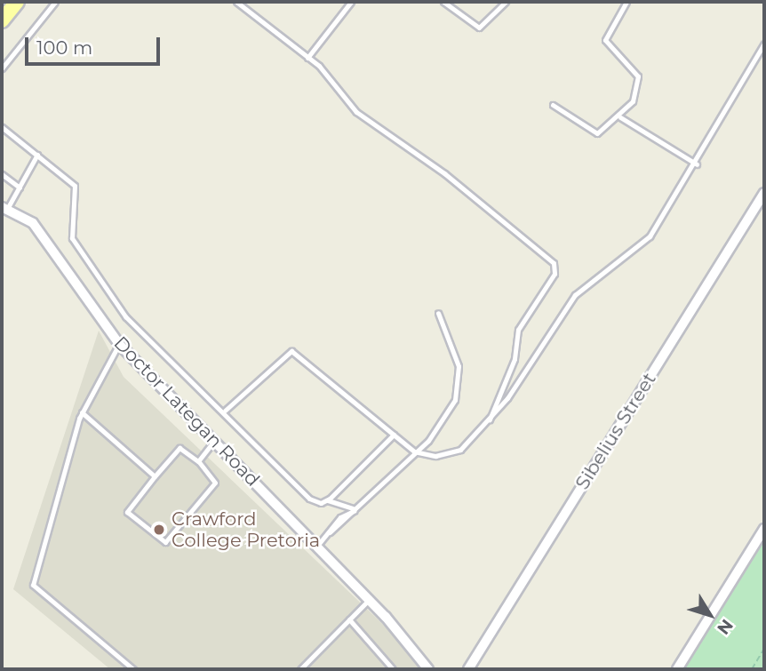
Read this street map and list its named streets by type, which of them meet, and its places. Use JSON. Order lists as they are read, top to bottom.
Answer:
{
  "streets": {
    "street": ["Doctor Lategan Road", "Sibelius Street"]
  },
  "places": ["Crawford College Pretoria"],
  "scale_bar": "100 m",
  "north": "bottom right"
}
